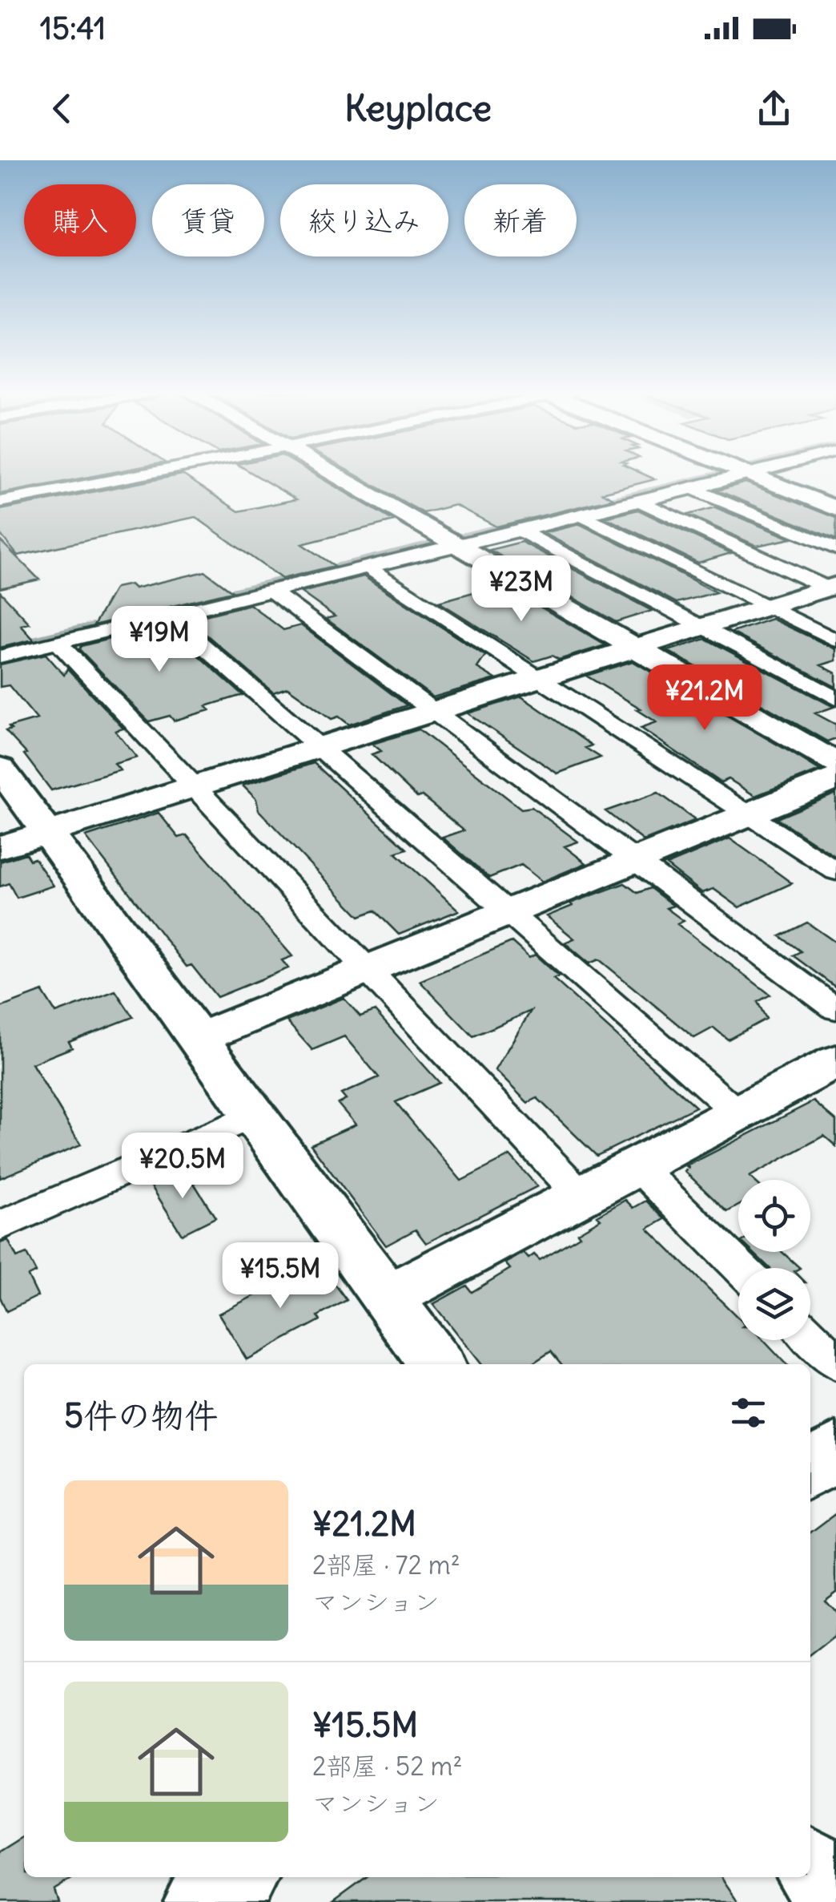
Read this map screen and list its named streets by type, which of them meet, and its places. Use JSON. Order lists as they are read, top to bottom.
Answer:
{
  "page": {
    "status": "15:41",
    "header": "Keyplace",
    "chip": [
      "購入",
      "賃貸",
      "絞り込み",
      "新着"
    ],
    "price": [
      "¥23M",
      "¥19M",
      "¥21.2M",
      "¥20.5M",
      "¥15.5M"
    ],
    "heading": "5件の物件",
    "list": [
      {
        "name": "¥21.2M",
        "note": "2部屋 · 72 m² · マンション"
      },
      {
        "name": "¥15.5M",
        "note": "2部屋 · 52 m² · マンション"
      }
    ]
  }
}
